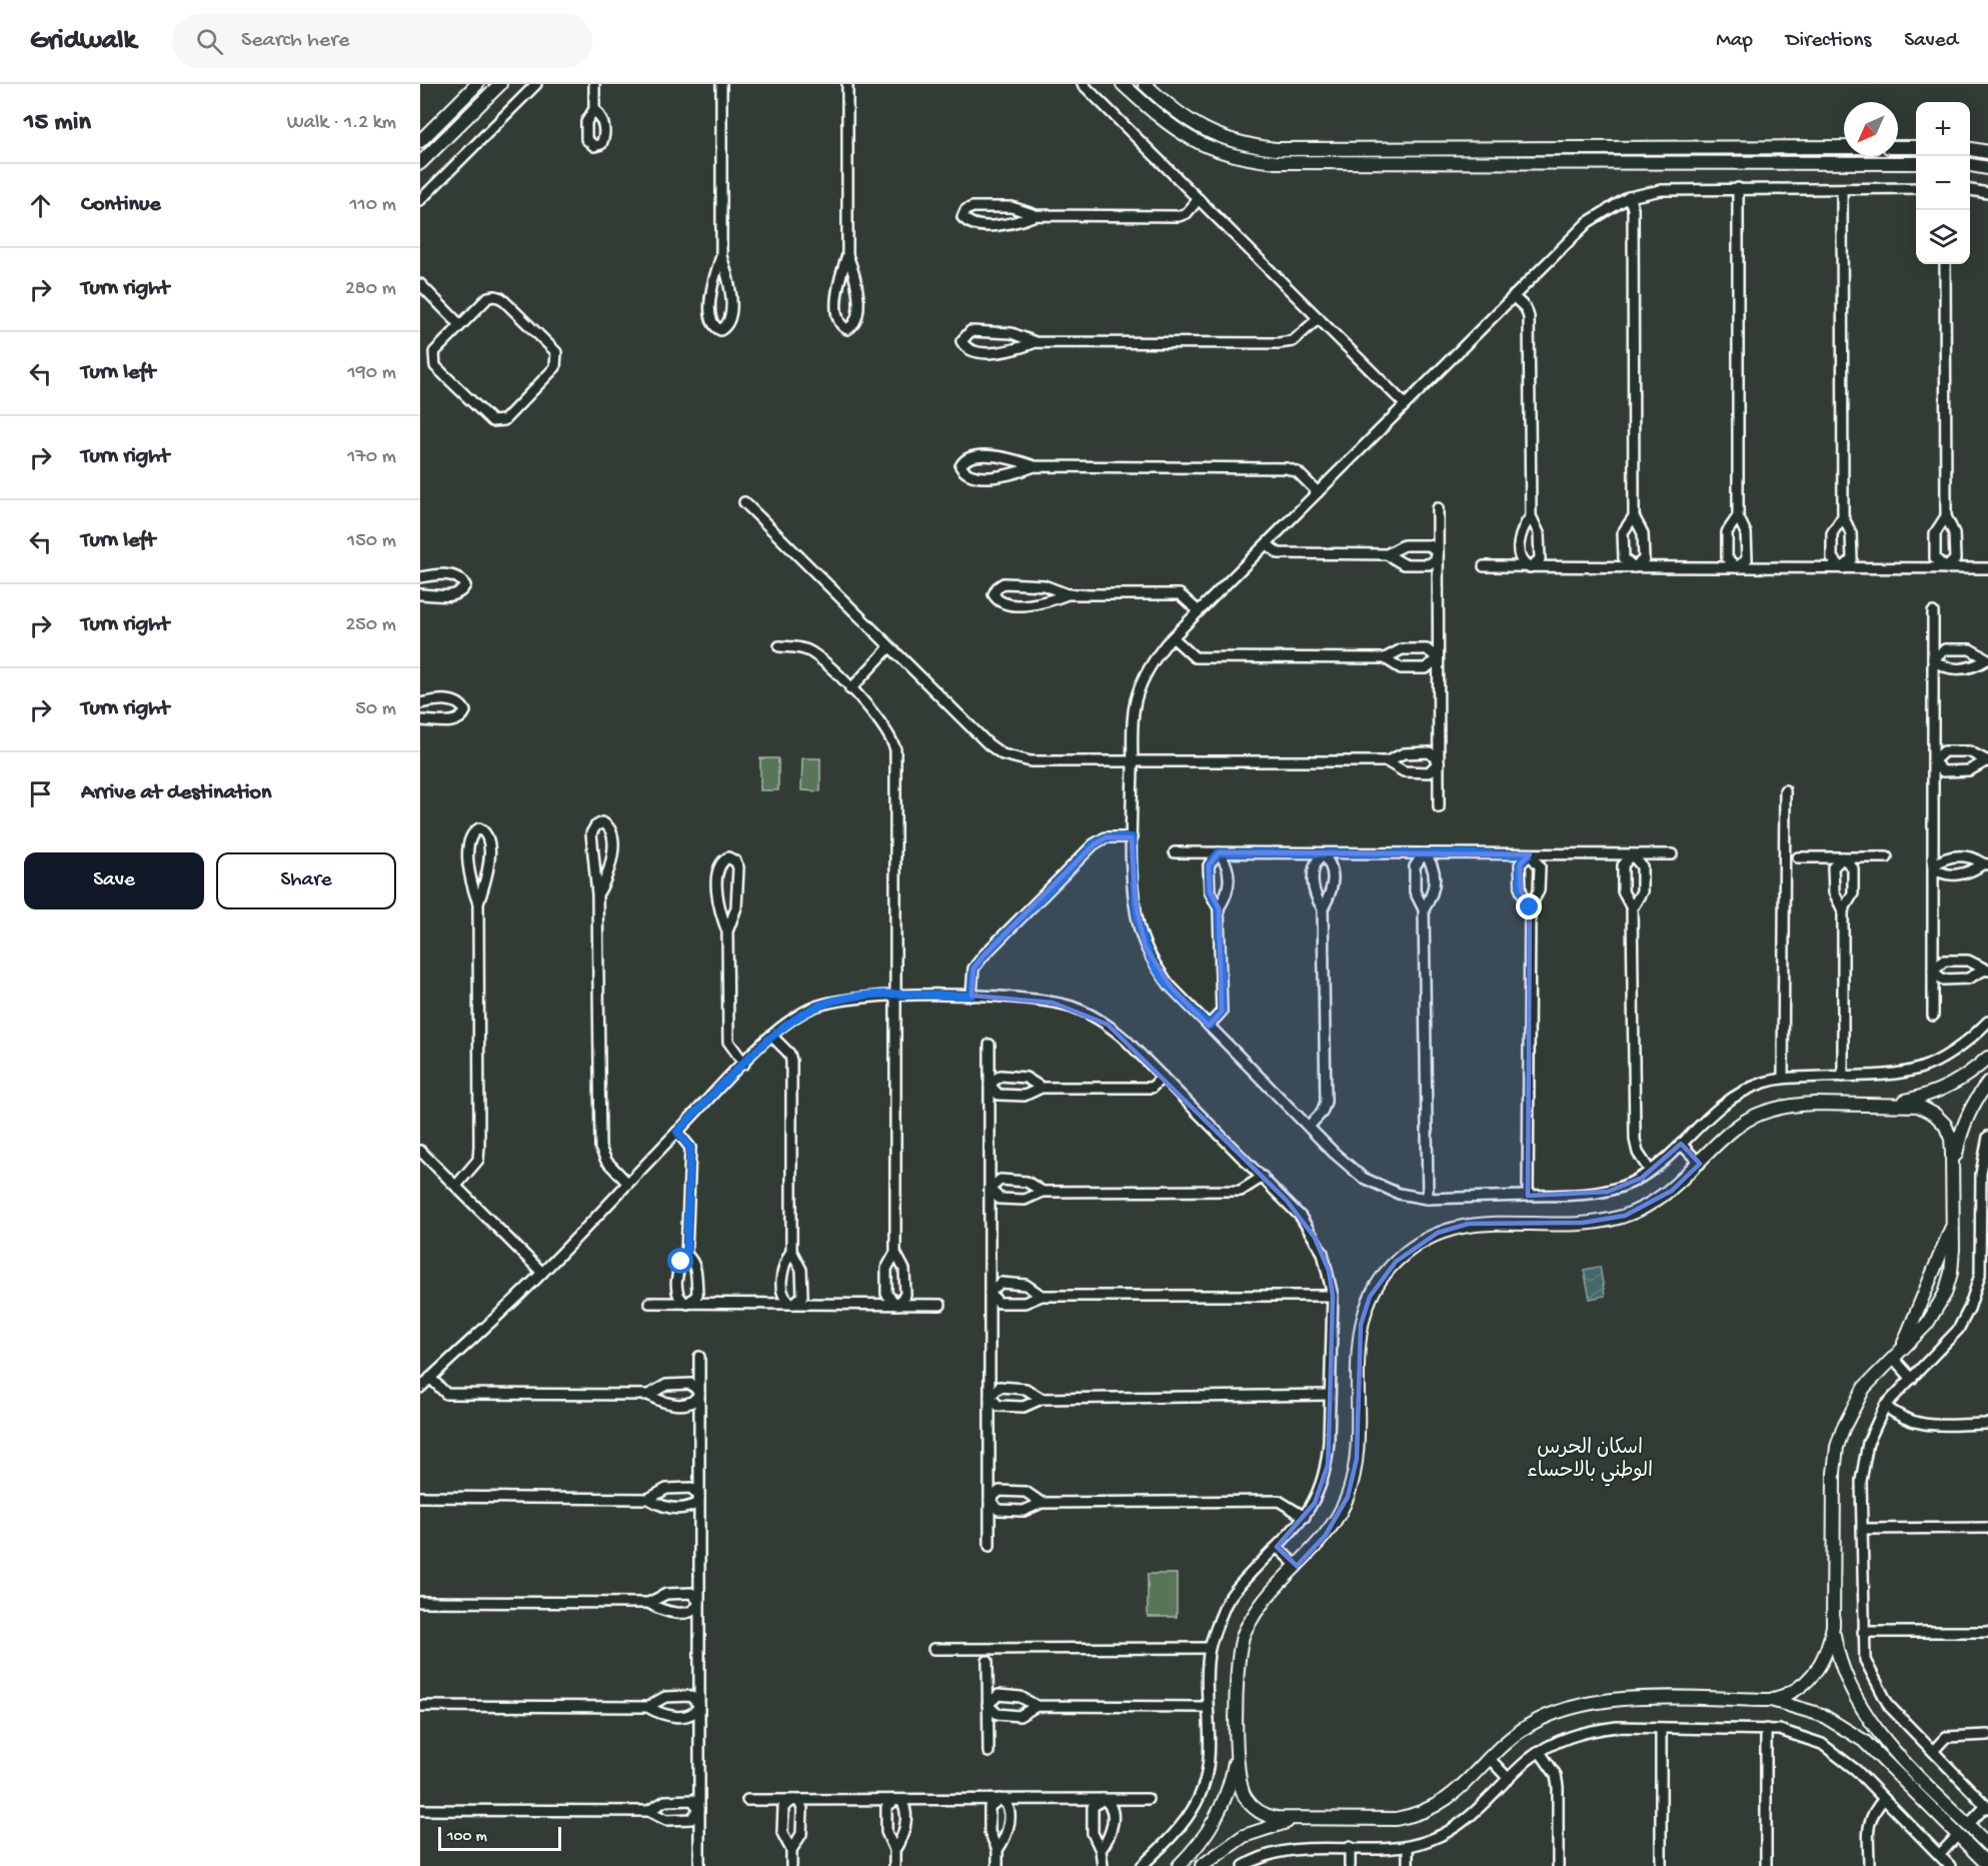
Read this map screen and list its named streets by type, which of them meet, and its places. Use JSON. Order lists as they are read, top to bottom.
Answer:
{
  "districts": ["اسكان الحرس الوطني بالاحساء"],
  "scale_bar": "100 m",
  "north": "bottom left",
  "page": {
    "header": "Gridwalk",
    "search": "Search here",
    "nav": ["Map", "Directions", "Saved"],
    "heading": ["15 min", "Walk · 1.2 km"],
    "map_buttons": ["+", "−"],
    "list": [
      ["Continue", "110 m"],
      ["Turn right", "280 m"],
      ["Turn left", "190 m"],
      ["Turn right", "170 m"],
      ["Turn left", "150 m"],
      ["Turn right", "250 m"],
      ["Turn right", "50 m"],
      "Arrive at destination"
    ],
    "buttons": ["Save", "Share"],
    "scale": "100 m"
  }
}
